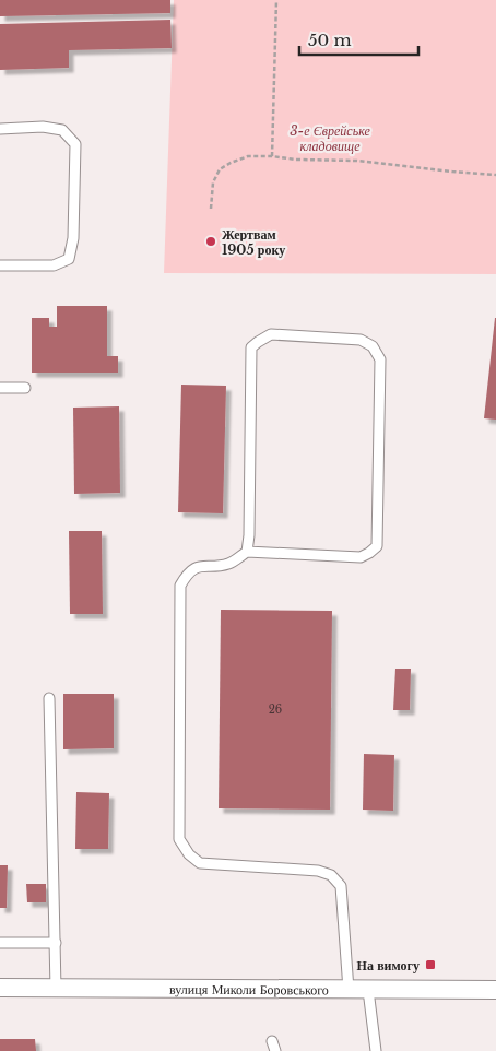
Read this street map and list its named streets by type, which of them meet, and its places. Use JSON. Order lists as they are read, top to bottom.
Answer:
{
  "streets": {
    "street": ["вулиця Миколи Боровського"]
  },
  "parks": ["3-е Єврейське кладовище"],
  "places": {
    "other": ["Жертвам 1905 року"],
    "transit": ["На вимогу"]
  },
  "house_numbers": ["26"],
  "scale_bar": "50 m"
}
